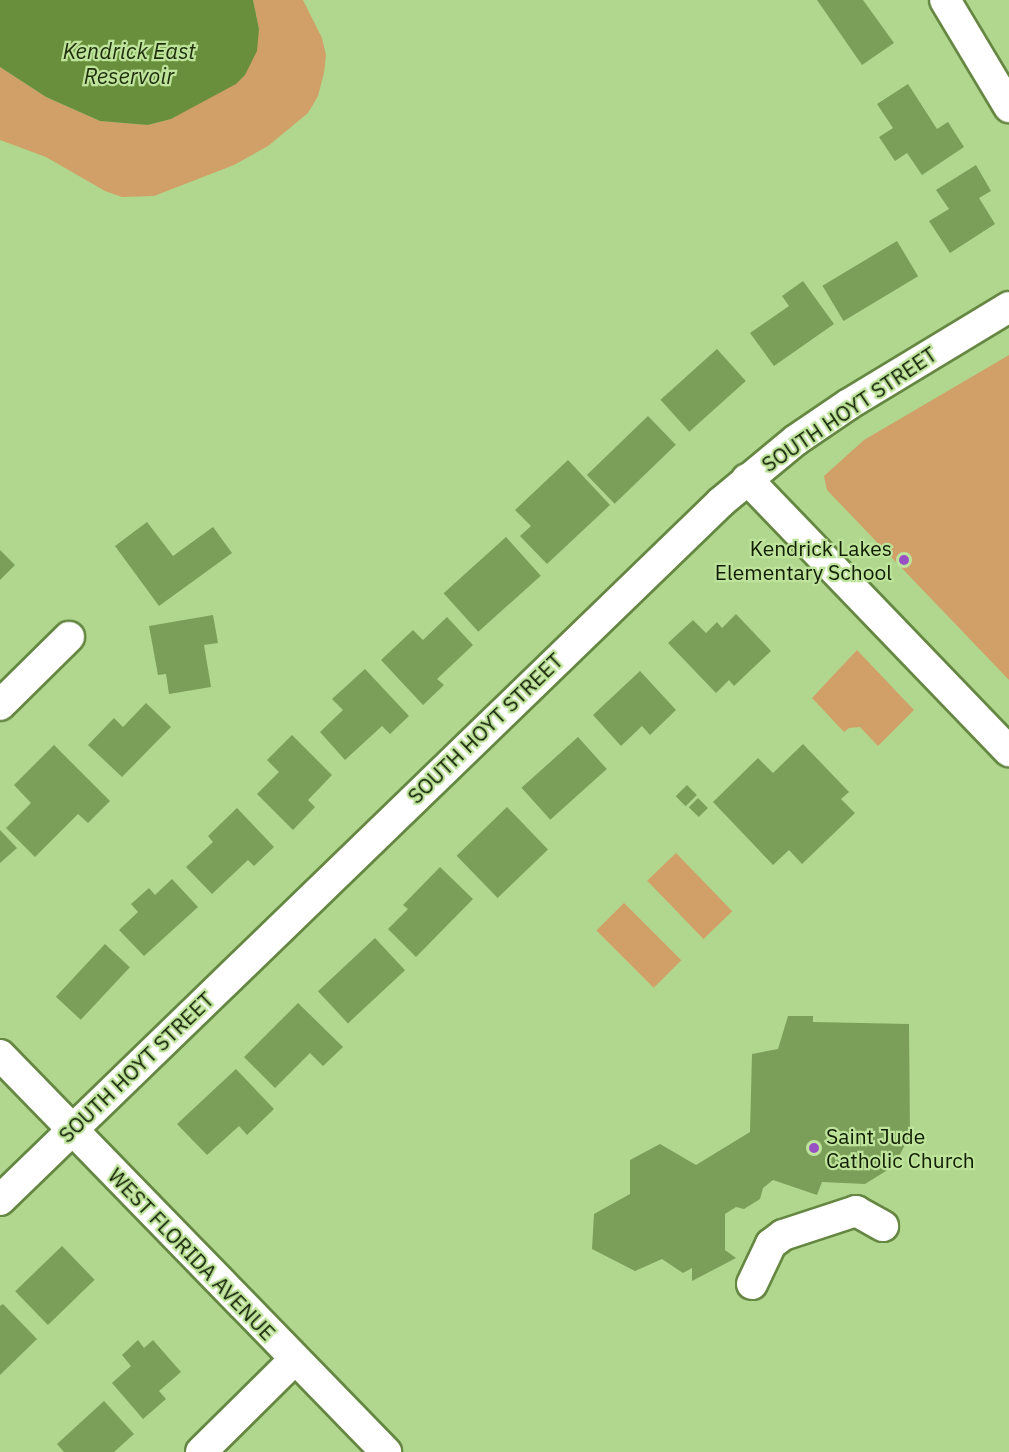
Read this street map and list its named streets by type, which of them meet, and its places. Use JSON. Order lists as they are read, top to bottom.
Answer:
{
  "streets": {
    "street": ["SOUTH HOYT STREET", "WEST FLORIDA AVENUE"]
  },
  "crossings": [
    ["SOUTH HOYT STREET", "WEST FLORIDA AVENUE"]
  ],
  "water": ["Kendrick East Reservoir"],
  "places": ["Kendrick Lakes Elementary School", "Saint Jude Catholic Church"]
}
